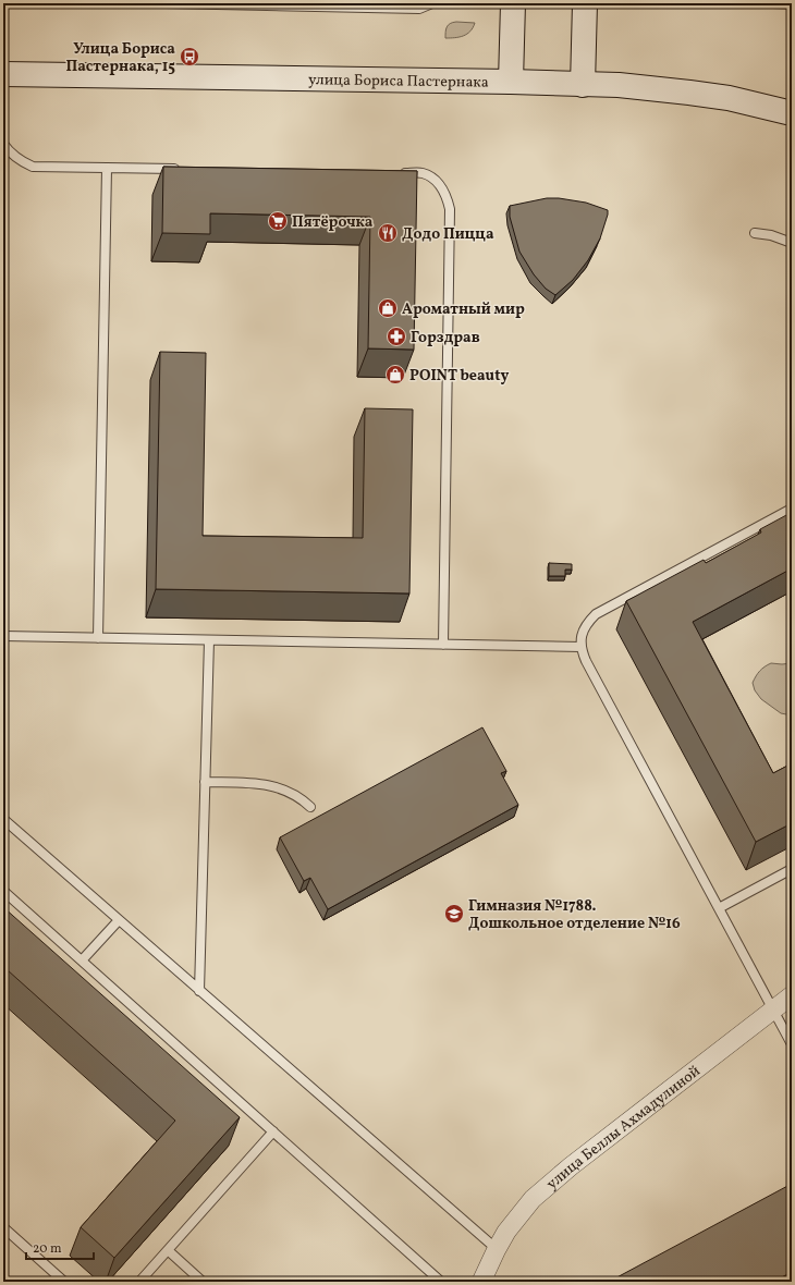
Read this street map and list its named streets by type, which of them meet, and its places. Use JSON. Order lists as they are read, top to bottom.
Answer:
{
  "streets": {
    "street": ["улица Бориса Пастернака", "улица Беллы Ахмадулиной"]
  },
  "places": {
    "bus stop": ["Улица Бориса Пастернака, 15"],
    "supermarket": ["Пятёрочка"],
    "restaurant": ["Додо Пицца"],
    "shop": ["Ароматный мир", "POINT beauty"],
    "pharmacy": ["Горздрав"],
    "school or university": ["Гимназия №1788. Дошкольное отделение №16"]
  },
  "scale_bar": "20 m"
}
